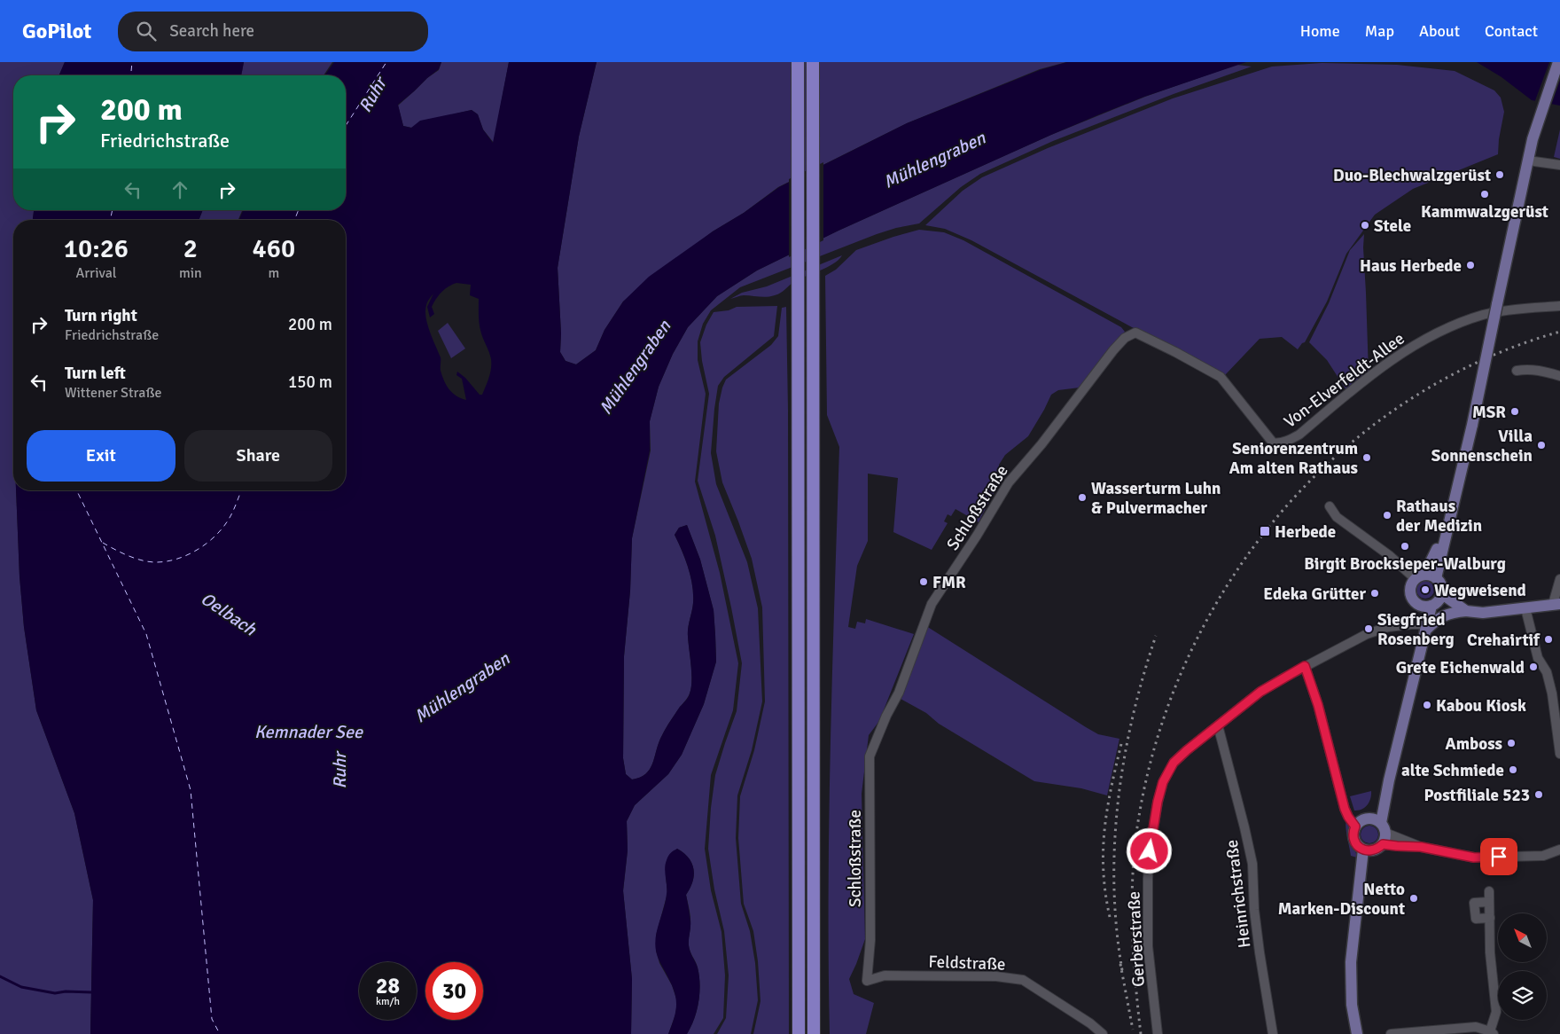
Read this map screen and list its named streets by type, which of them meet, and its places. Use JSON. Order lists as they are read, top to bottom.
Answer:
{
  "streets": {
    "street": [
      "Von-Elverfeldt-Allee",
      "Schloßstraße",
      "Heinrichstraße",
      "Gerberstraße",
      "Feldstraße"
    ]
  },
  "crossings": [
    ["Von-Elverfeldt-Allee", "Schloßstraße"],
    ["Schloßstraße", "Feldstraße"],
    ["Heinrichstraße", "Gerberstraße"]
  ],
  "water": [
    "Ruhr",
    "Mühlengraben",
    "Oelbach",
    "Kemnader See"
  ],
  "places": {
    "other": [
      "Duo-Blechwalzgerüst",
      "Kammwalzgerüst",
      "Stele",
      "Haus Herbede",
      "MSR",
      "Villa Sonnenschein",
      "Seniorenzentrum Am alten Rathaus",
      "Wasserturm Luhn & Pulvermacher",
      "Rathaus der Medizin",
      "Birgit Brocksieper-Walburg",
      "FMR",
      "Wegweisend",
      "Edeka Grütter",
      "Siegfried Rosenberg",
      "Crehairtif",
      "Grete Eichenwald",
      "Kabou Kiosk",
      "Amboss",
      "alte Schmiede",
      "Postfiliale 523",
      "Netto Marken-Discount"
    ],
    "transit": ["Herbede"]
  },
  "north": "top left",
  "page": {
    "header": "GoPilot",
    "search": "Search here",
    "nav": [
      "Home",
      "Map",
      "About",
      "Contact"
    ],
    "turn": ["200 m", "Friedrichstraße"],
    "eta": [
      "10:26",
      "Arrival",
      "2",
      "min",
      "460",
      "m"
    ],
    "list": [
      {
        "name": "Turn right",
        "note": "Friedrichstraße",
        "value": "200 m"
      },
      {
        "name": "Turn left",
        "note": "Wittener Straße",
        "value": "150 m"
      }
    ],
    "buttons": ["Exit", "Share"],
    "speed": "28 km/h",
    "limit": "30"
  }
}
